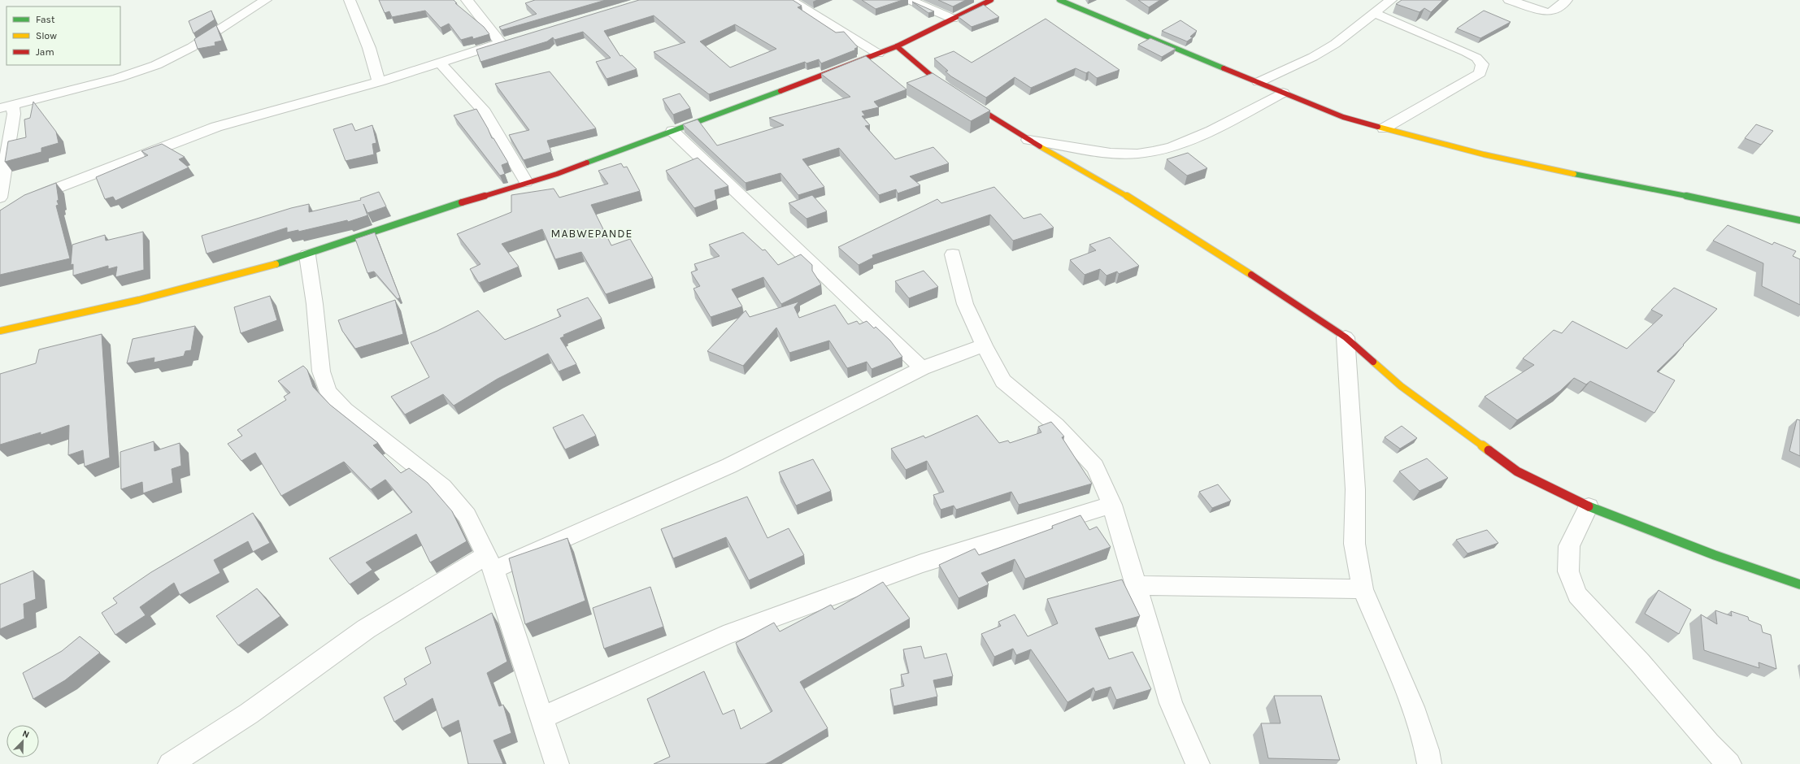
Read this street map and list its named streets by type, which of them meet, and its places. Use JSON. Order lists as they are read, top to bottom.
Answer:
{
  "districts": ["MABWEPANDE"],
  "legend": ["Fast", "Slow", "Jam"],
  "north": "top right"
}
